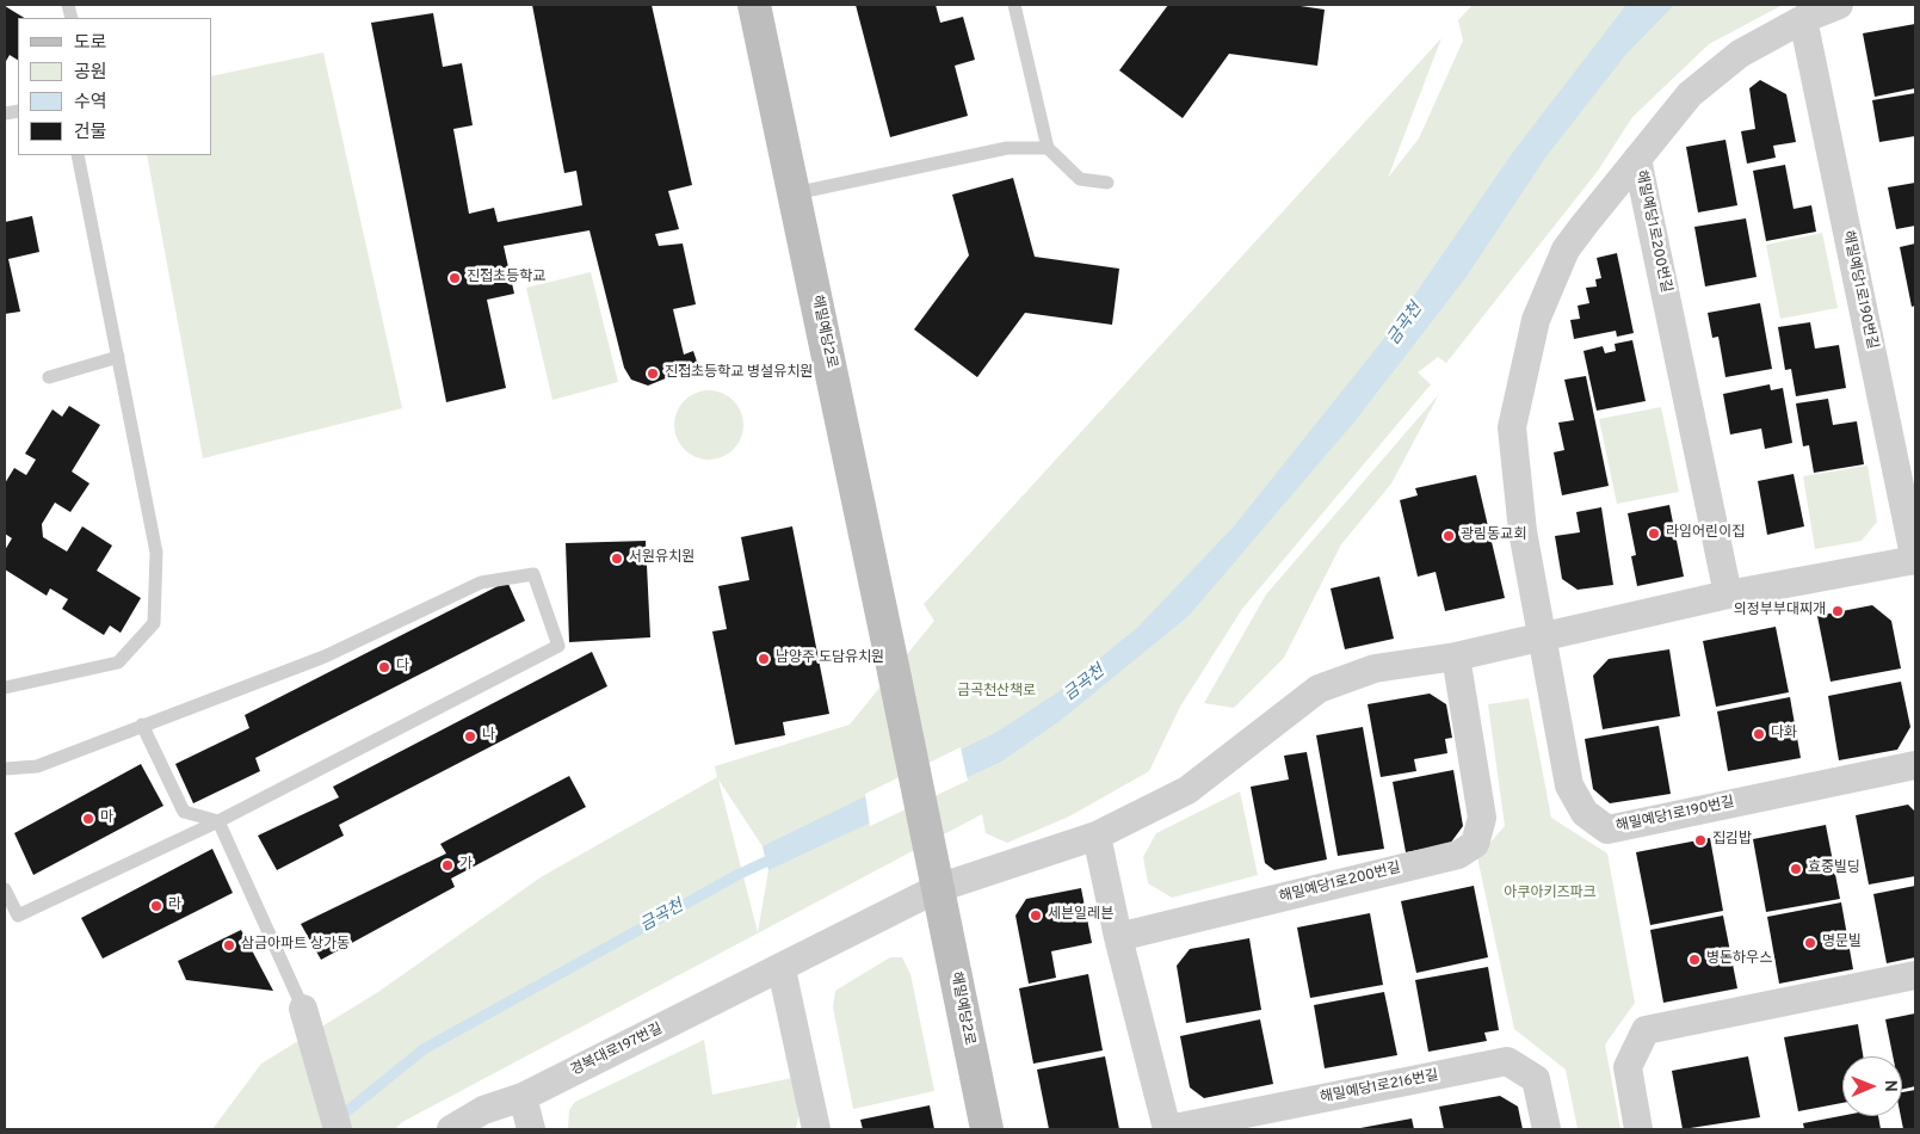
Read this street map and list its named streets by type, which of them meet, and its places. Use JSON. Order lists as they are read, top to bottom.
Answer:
{
  "streets": {
    "street": [
      "해밀예당1로200번길",
      "해밀예당1로190번길",
      "해밀예당2로",
      "경복대로197번길",
      "해밀예당1로216번길"
    ]
  },
  "crossings": [
    ["해밀예당1로200번길", "해밀예당1로190번길"],
    ["해밀예당1로200번길", "해밀예당1로216번길"],
    ["해밀예당2로", "경복대로197번길"]
  ],
  "water": ["금곡천"],
  "parks": ["금곡천산책로", "아쿠아키즈파크"],
  "places": [
    "진접초등학교",
    "진접초등학교 병설유치원",
    "라임어린이집",
    "광림동교회",
    "서원유치원",
    "의정부부대찌개",
    "남양주 도담유치원",
    "다",
    "다화",
    "나",
    "마",
    "집김밥",
    "가",
    "효중빌딩",
    "라",
    "세븐일레븐",
    "명문빌",
    "삼금아파트 상가동",
    "병돈하우스"
  ],
  "legend": [
    "도로",
    "공원",
    "수역",
    "건물"
  ],
  "north": "right"
}
